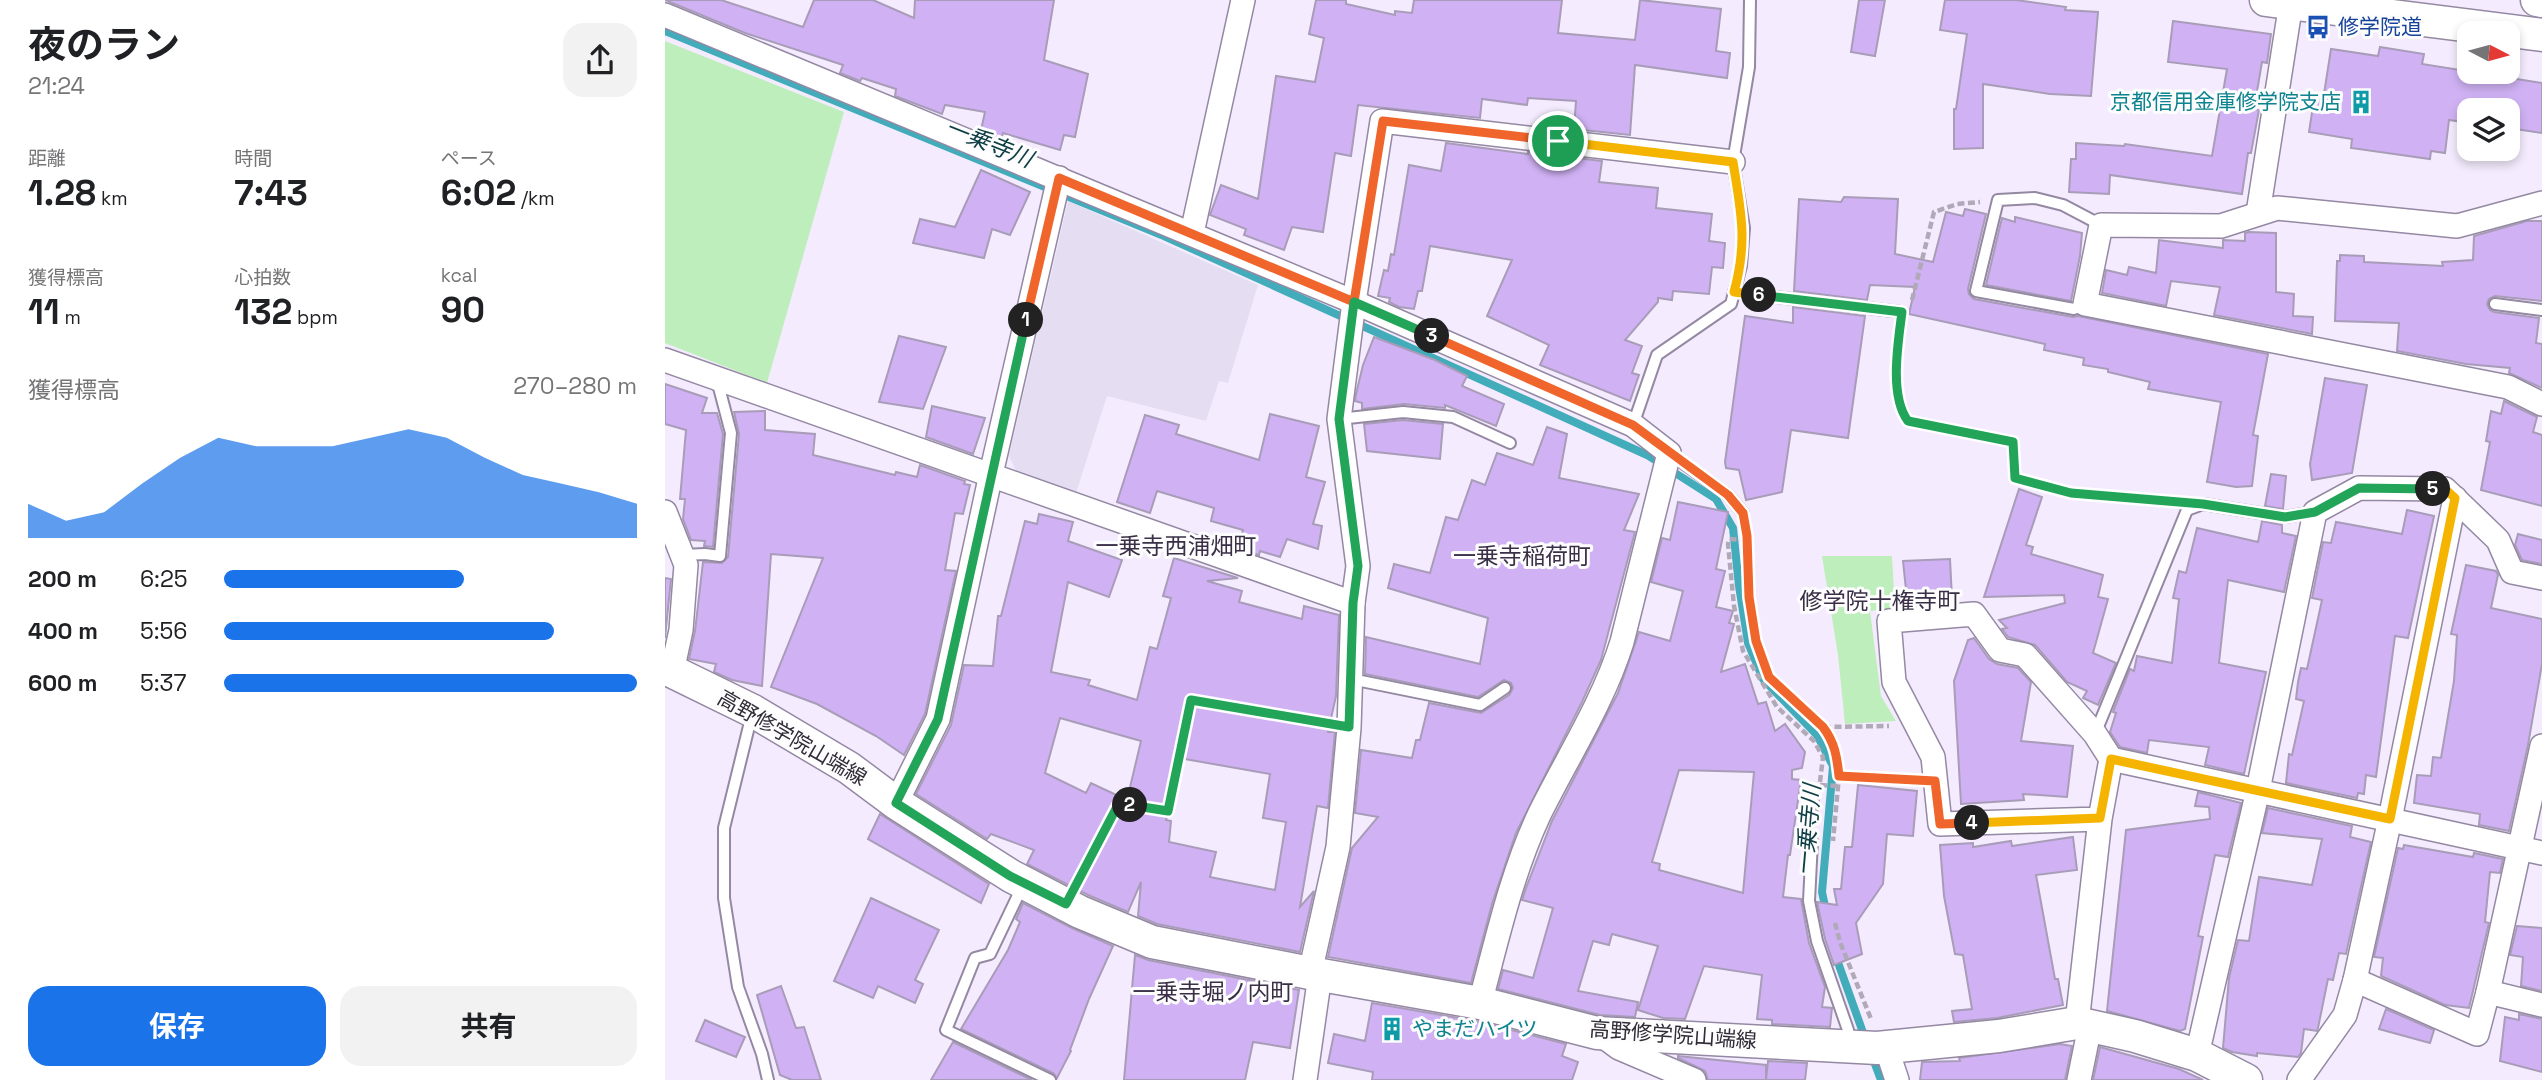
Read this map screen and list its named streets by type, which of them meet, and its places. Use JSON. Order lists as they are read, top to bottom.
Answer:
{
  "streets": {
    "main road": ["高野修学院山端線"]
  },
  "districts": [
    "一乗寺西浦畑町",
    "一乗寺稲荷町",
    "修学院十権寺町",
    "一乗寺堀ノ内町"
  ],
  "water": ["一乗寺川"],
  "places": {
    "bus stop": ["修学院道"],
    "building": ["京都信用金庫修学院支店", "やまだハイツ"]
  },
  "north": "right",
  "page": {
    "heading": ["夜のラン", "21:24"],
    "stats": [
      ["距離", "1.28 km"],
      ["時間", "7:43"],
      ["ペース", "6:02 /km"],
      ["獲得標高", "11 m"],
      ["心拍数", "132 bpm"],
      ["kcal", "90"]
    ],
    "pins": [
      "6",
      "1",
      "3",
      "5",
      "2",
      "4"
    ],
    "chart": ["獲得標高", "270–280 m"],
    "list": [
      {
        "name": "200 m",
        "note": "6:25"
      },
      {
        "name": "400 m",
        "note": "5:56"
      },
      {
        "name": "600 m",
        "note": "5:37"
      }
    ],
    "buttons": ["保存", "共有"]
  }
}
